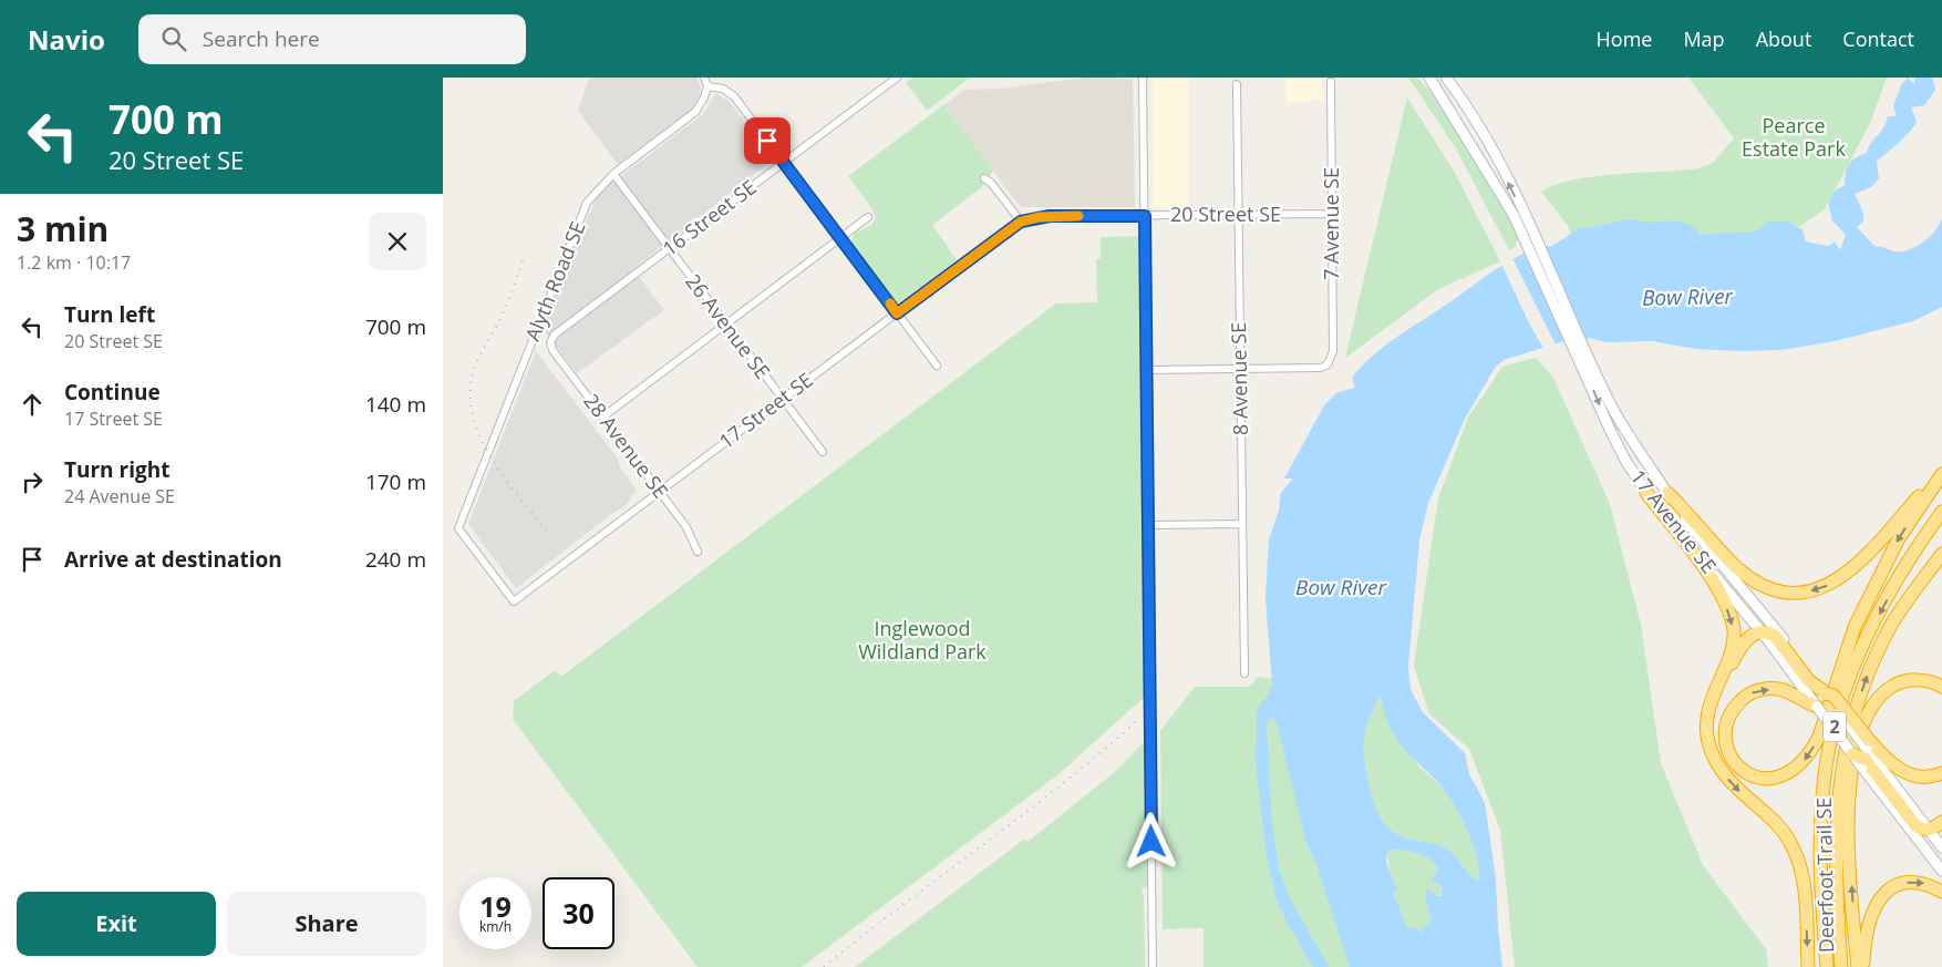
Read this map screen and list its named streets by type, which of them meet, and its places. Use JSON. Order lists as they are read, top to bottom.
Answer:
{
  "streets": {
    "highway": ["2", "Deerfoot Trail SE"],
    "main road": ["17 Avenue SE"],
    "street": [
      "20 Street SE",
      "16 Street SE",
      "7 Avenue SE",
      "Alyth Road SE",
      "26 Avenue SE",
      "8 Avenue SE",
      "17 Street SE",
      "28 Avenue SE"
    ]
  },
  "crossings": [
    ["20 Street SE", "7 Avenue SE"],
    ["20 Street SE", "8 Avenue SE"],
    ["20 Street SE", "17 Street SE"],
    ["16 Street SE", "26 Avenue SE"],
    ["16 Street SE", "28 Avenue SE"],
    ["7 Avenue SE", "8 Avenue SE"],
    ["Alyth Road SE", "26 Avenue SE"],
    ["Alyth Road SE", "17 Street SE"],
    ["26 Avenue SE", "17 Street SE"],
    ["17 Street SE", "28 Avenue SE"]
  ],
  "water": ["Bow River"],
  "parks": ["Pearce Estate Park", "Inglewood Wildland Park"],
  "page": {
    "header": "Navio",
    "search": "Search here",
    "nav": [
      "Home",
      "Map",
      "About",
      "Contact"
    ],
    "turn": ["700 m", "20 Street SE"],
    "heading": ["3 min", "1.2 km · 10:17"],
    "list": [
      {
        "name": "Turn left",
        "note": "20 Street SE",
        "value": "700 m"
      },
      {
        "name": "Continue",
        "note": "17 Street SE",
        "value": "140 m"
      },
      {
        "name": "Turn right",
        "note": "24 Avenue SE",
        "value": "170 m"
      },
      {
        "name": "Arrive at destination",
        "value": "240 m"
      }
    ],
    "speed": "19 km/h",
    "limit": "30",
    "buttons": ["Exit", "Share"]
  }
}
